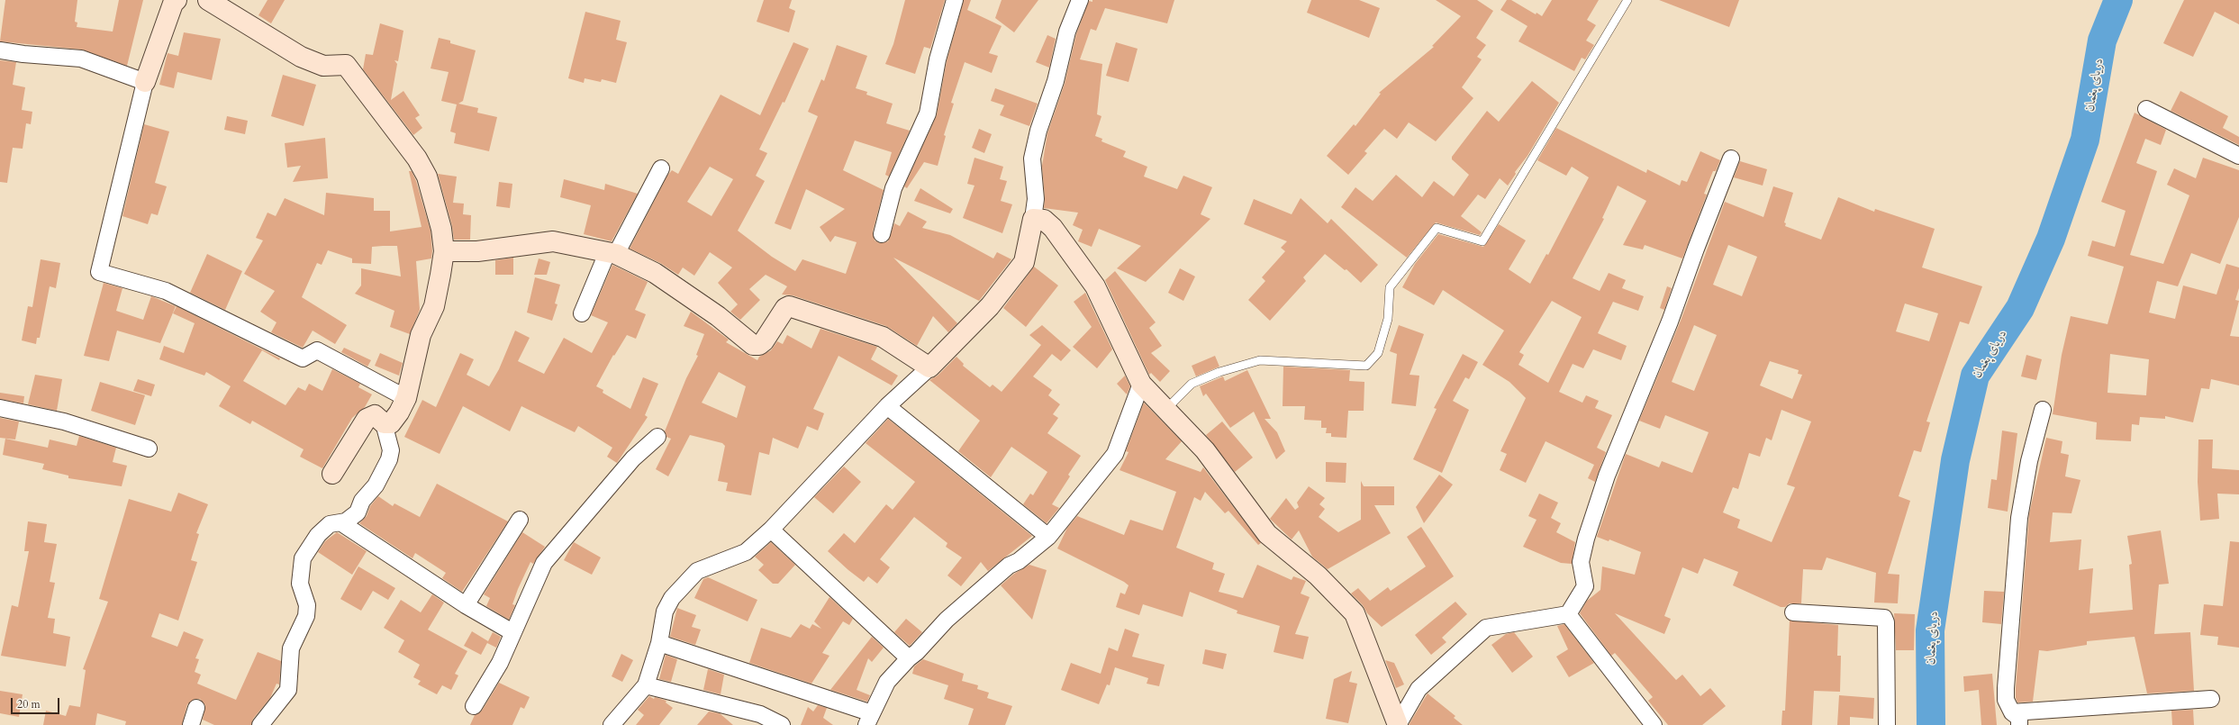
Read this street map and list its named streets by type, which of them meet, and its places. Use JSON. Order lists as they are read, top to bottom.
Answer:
{
  "water": ["دریای پغمان"],
  "scale_bar": "20 m"
}
